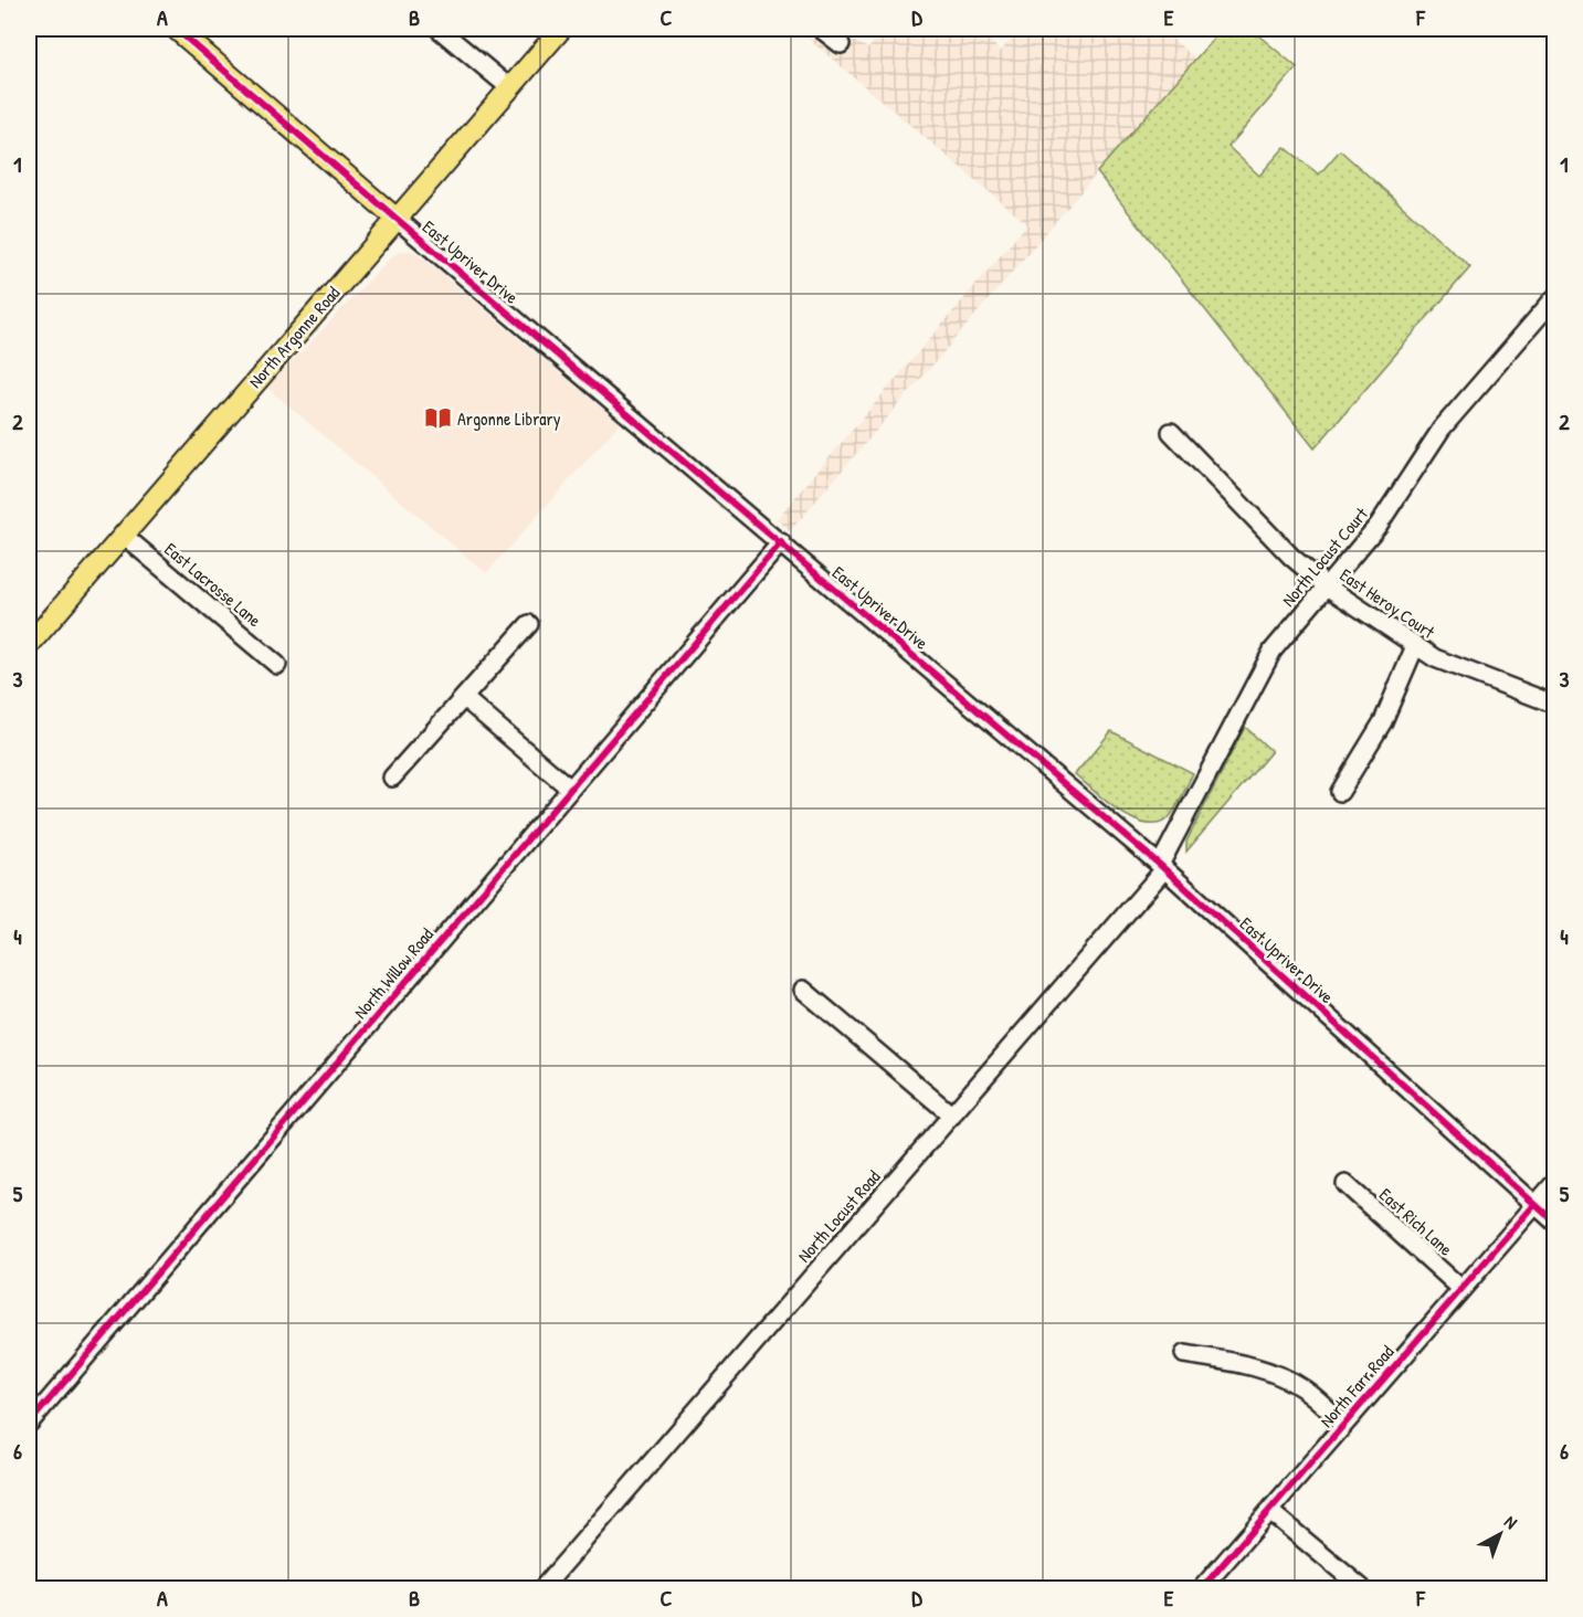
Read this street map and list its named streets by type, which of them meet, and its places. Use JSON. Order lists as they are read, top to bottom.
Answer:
{
  "streets": {
    "main road": ["East Upriver Drive", "North Argonne Road"],
    "street": [
      "North Locust Court",
      "East Lacrosse Lane",
      "East Heroy Court",
      "North Willow Road",
      "North Locust Road",
      "East Rich Lane",
      "North Farr Road"
    ]
  },
  "crossings": [
    ["East Upriver Drive", "North Argonne Road"],
    ["East Upriver Drive", "North Locust Court"],
    ["East Upriver Drive", "North Willow Road"],
    ["East Upriver Drive", "North Locust Road"],
    ["East Upriver Drive", "North Farr Road"],
    ["North Argonne Road", "East Lacrosse Lane"],
    ["North Locust Court", "East Heroy Court"],
    ["North Locust Court", "North Locust Road"],
    ["East Rich Lane", "North Farr Road"]
  ],
  "places": {
    "library": ["Argonne Library"]
  },
  "north": "top right",
  "grid": {
    "columns": [
      "A",
      "B",
      "C",
      "D",
      "E",
      "F"
    ],
    "rows": [
      "1",
      "2",
      "3",
      "4",
      "5",
      "6"
    ]
  }
}
